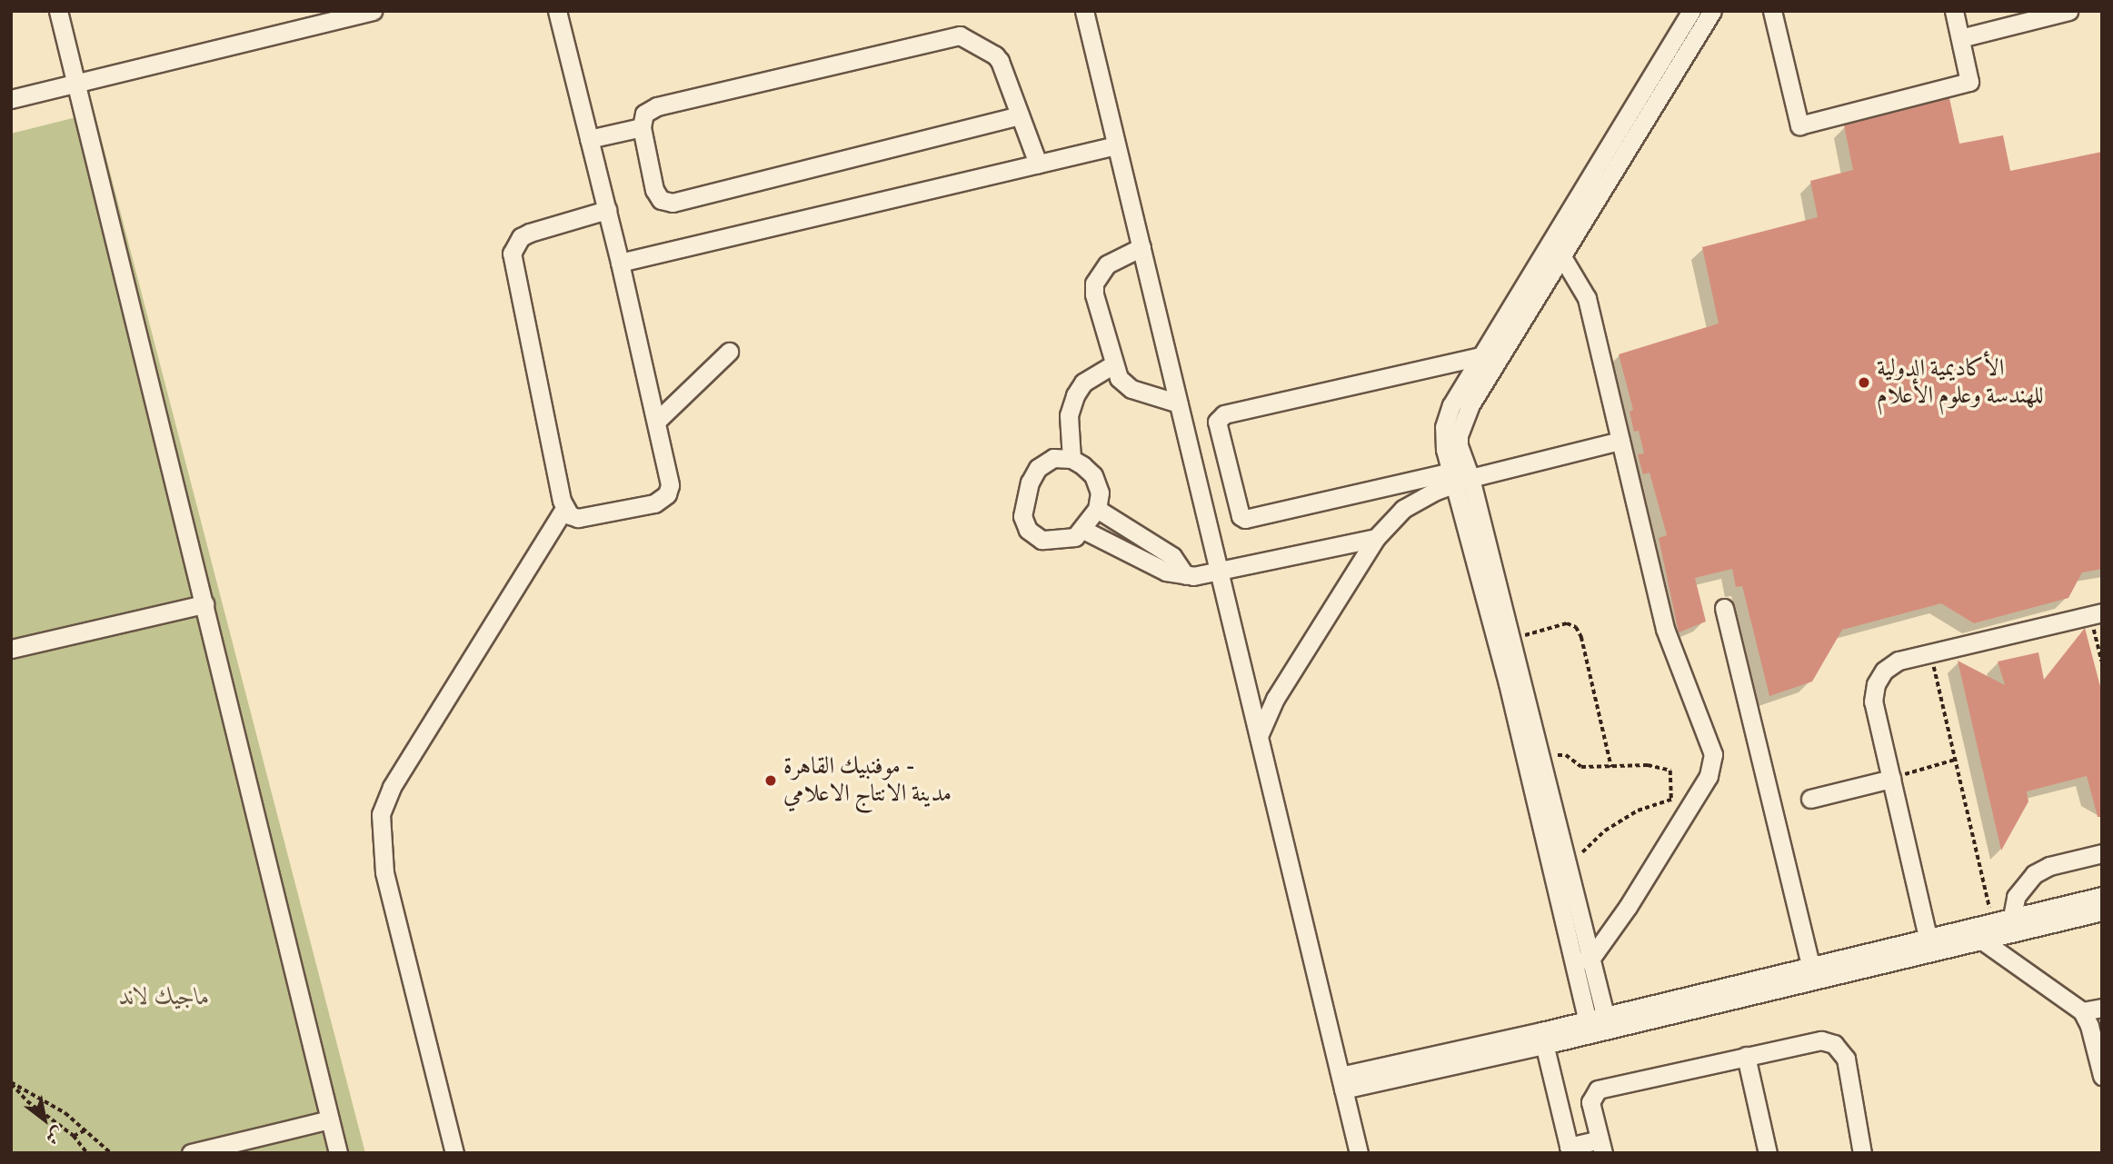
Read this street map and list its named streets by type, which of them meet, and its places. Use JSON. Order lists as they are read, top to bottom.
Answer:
{
  "parks": ["ماجيك لاند"],
  "places": ["الأكاديمية الدولية للهندسة وعلوم الأعلام", "موفنبيك القاهرة - مدينة الانتاج الاعلامي"],
  "north": "bottom right"
}
